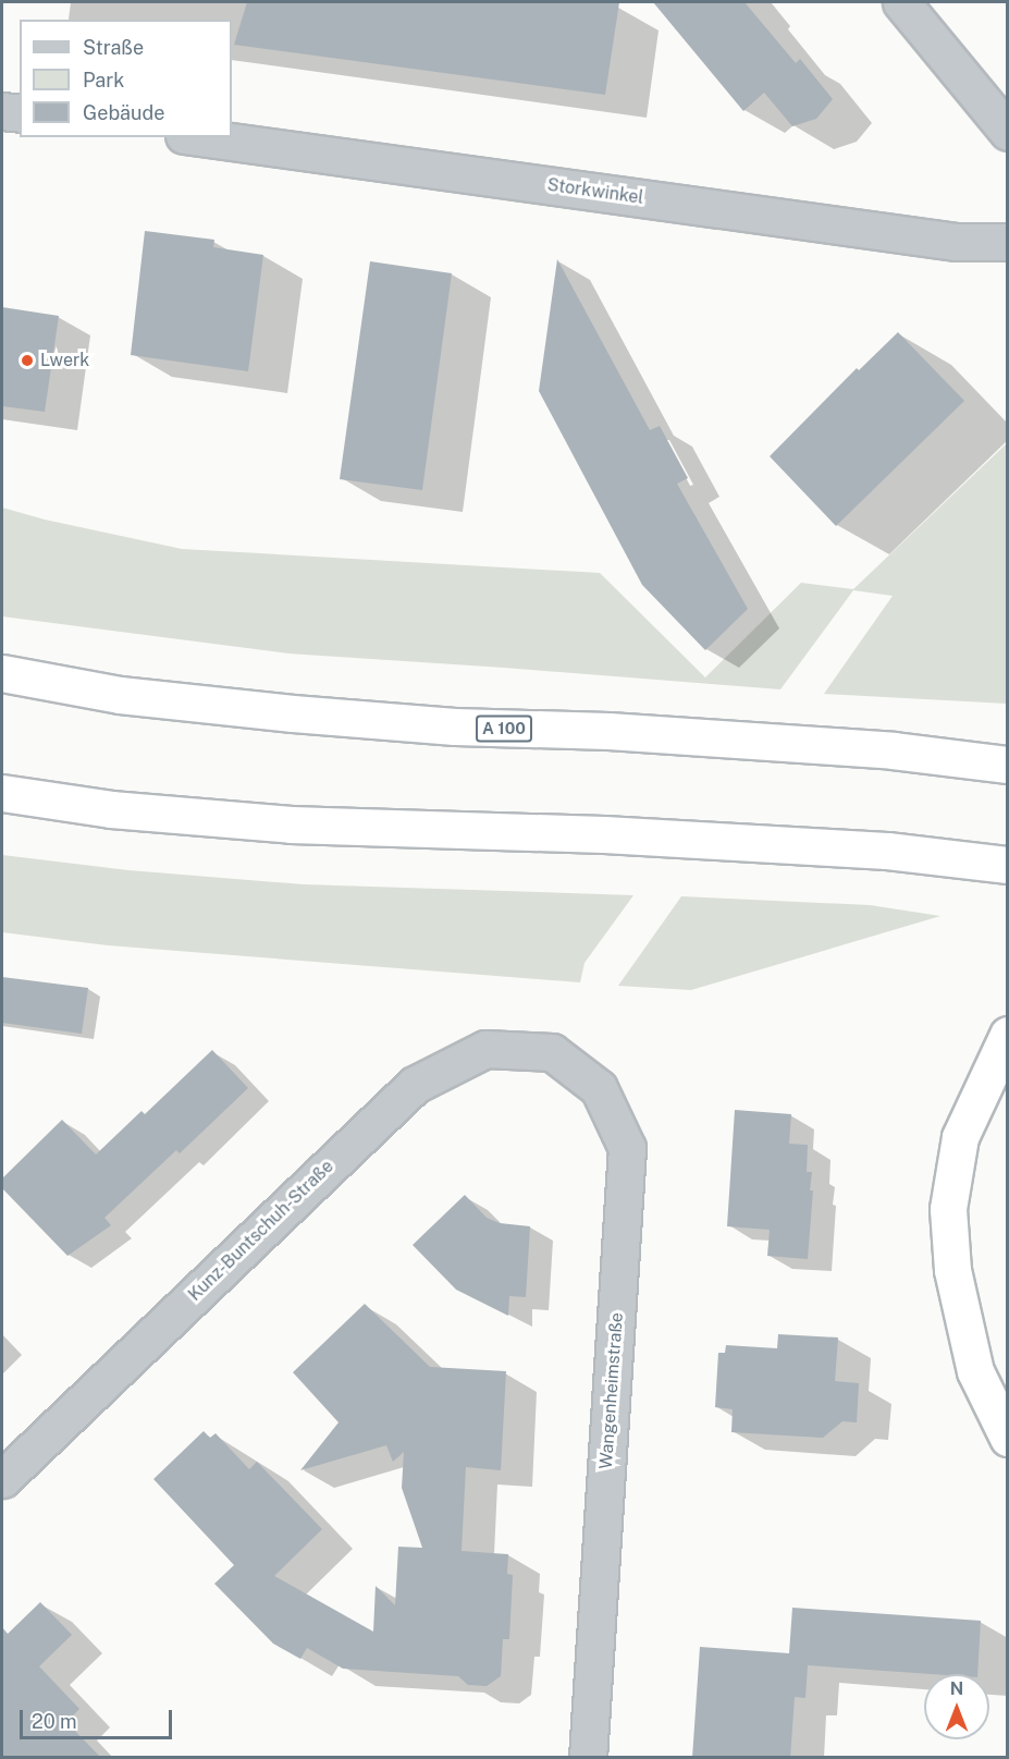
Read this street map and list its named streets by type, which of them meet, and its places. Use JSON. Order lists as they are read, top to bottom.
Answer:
{
  "streets": {
    "highway": ["A 100"],
    "street": ["Storkwinkel", "Kunz-Buntschuh-Straße", "Wangenheimstraße"]
  },
  "crossings": [
    ["Kunz-Buntschuh-Straße", "Wangenheimstraße"]
  ],
  "places": ["Lwerk"],
  "legend": ["Straße", "Park", "Gebäude"],
  "scale_bar": "20 m",
  "north": "top"
}
